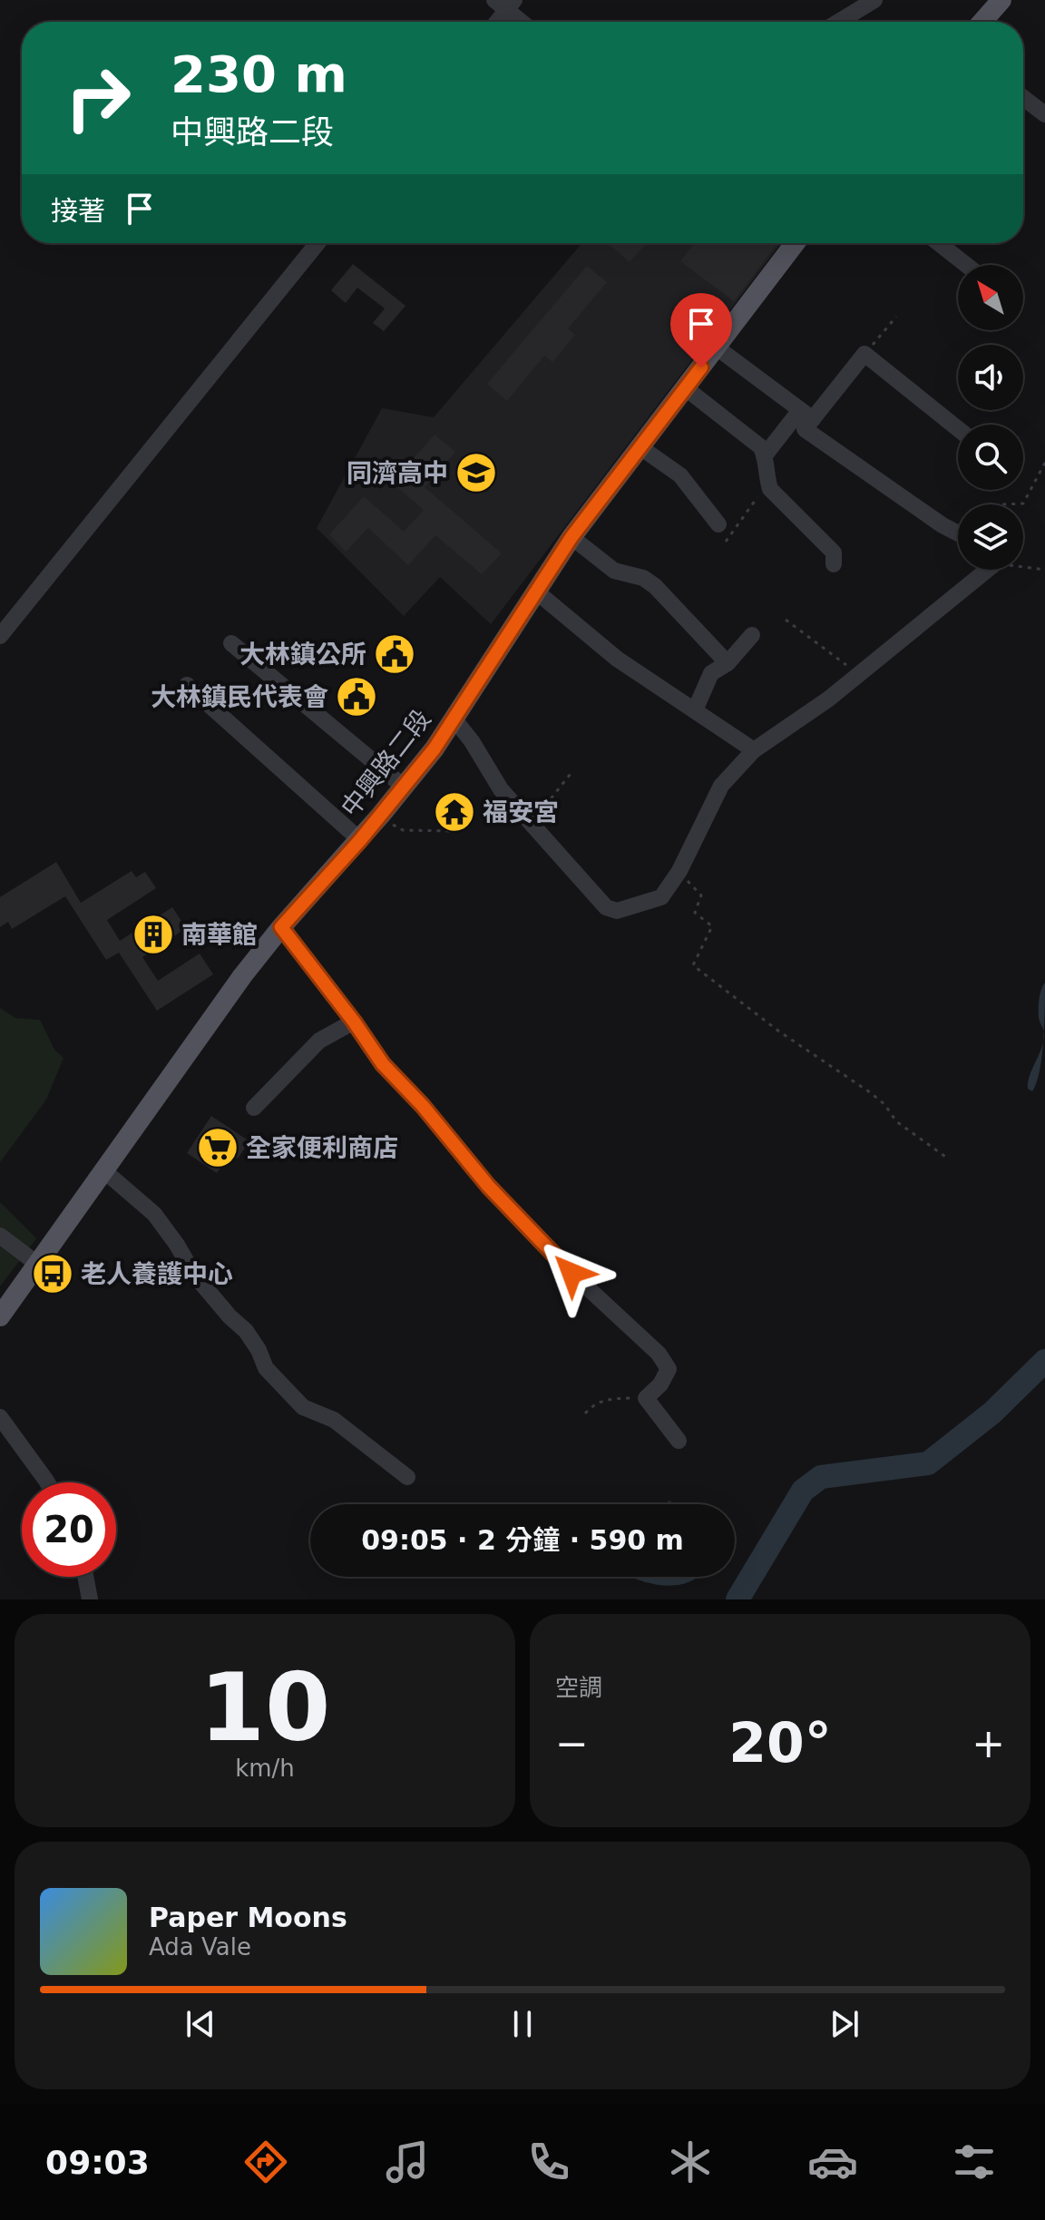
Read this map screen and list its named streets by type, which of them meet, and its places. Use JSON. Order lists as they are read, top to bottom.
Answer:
{
  "streets": {
    "main road": ["中興路二段"]
  },
  "places": {
    "school or university": ["同濟高中"],
    "public building": ["大林鎮公所", "大林鎮民代表會"],
    "temple": ["福安宮"],
    "building": ["南華館"],
    "supermarket": ["全家便利商店"],
    "bus stop": ["老人養護中心"]
  },
  "north": "top left",
  "page": {
    "turn": ["230 m", "中興路二段"],
    "then": "接著",
    "limit": "20",
    "trip": "09:05 · 2 分鐘 · 590 m",
    "tile": [
      ["10", "km/h"],
      "空調"
    ],
    "heat": ["−", "20°", "+"],
    "song": ["Paper Moons", "Ada Vale"],
    "tabs": "09:03"
  }
}
